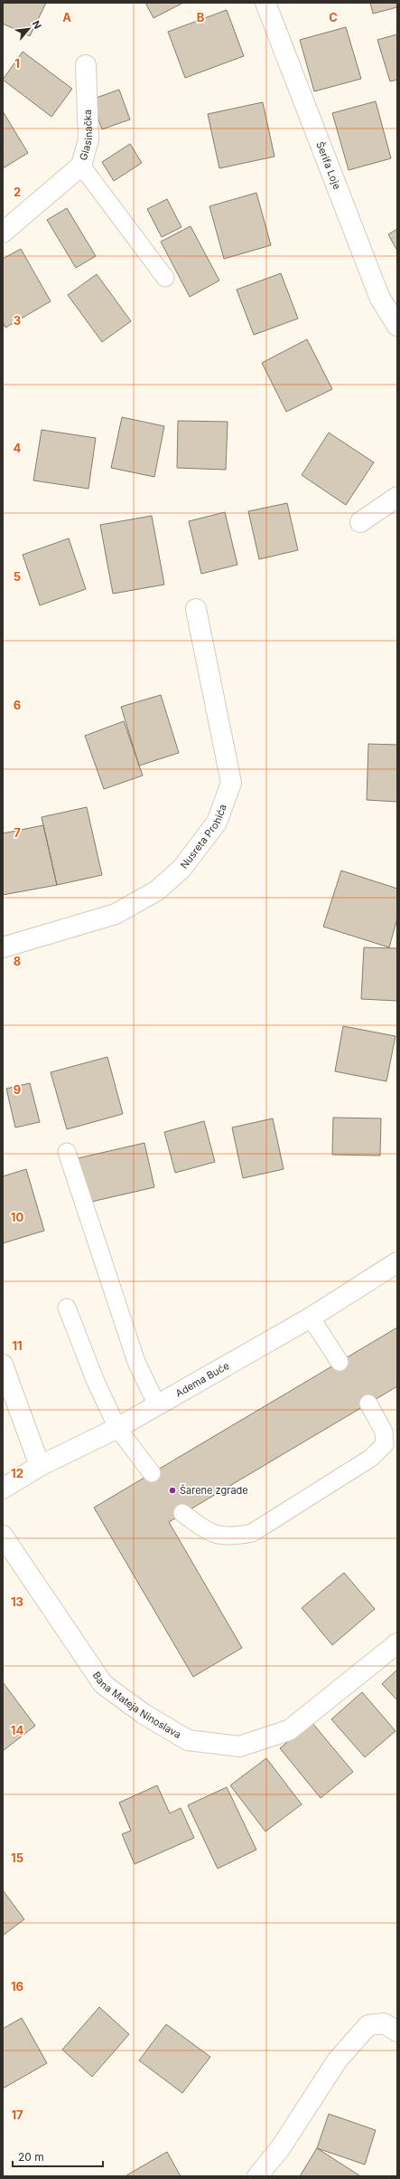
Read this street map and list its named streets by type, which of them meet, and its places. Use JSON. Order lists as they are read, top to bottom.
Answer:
{
  "streets": {
    "street": [
      "Glasinačka",
      "Šerifa Loje",
      "Nusreta Prohića",
      "Adema Buće",
      "Bana Mateja Ninoslava"
    ]
  },
  "places": ["Šarene zgrade"],
  "scale_bar": "20 m",
  "north": "top right",
  "grid": {
    "columns": ["A", "B", "C"],
    "rows": [
      "1",
      "2",
      "3",
      "4",
      "5",
      "6",
      "7",
      "8",
      "9",
      "10",
      "11",
      "12",
      "13",
      "14",
      "15",
      "16",
      "17"
    ]
  }
}
